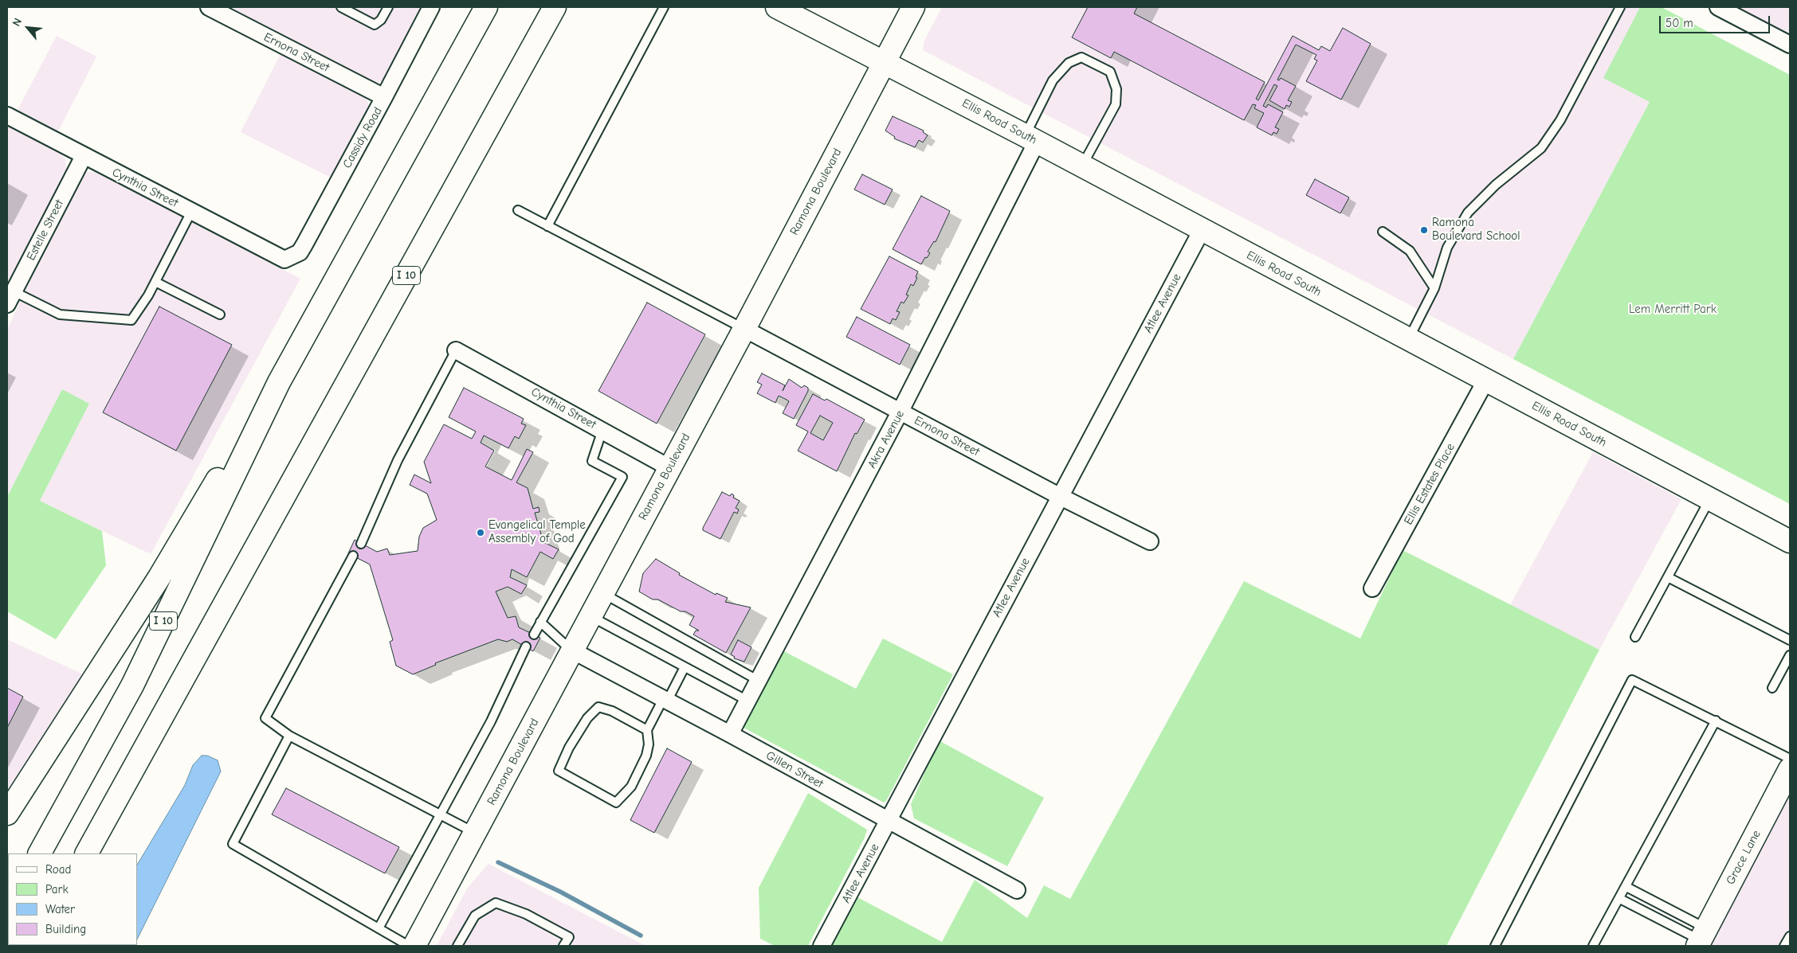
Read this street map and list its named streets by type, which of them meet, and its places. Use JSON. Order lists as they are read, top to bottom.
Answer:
{
  "streets": {
    "main road": [
      "Ellis Road South",
      "Ramona Boulevard",
      "I 10",
      "Grace Lane"
    ],
    "street": [
      "Ernona Street",
      "Cassidy Road",
      "Cynthia Street",
      "Estelle Street",
      "Atlee Avenue",
      "Akra Avenue",
      "Ellis Estates Place",
      "Gillen Street"
    ]
  },
  "crossings": [
    ["Ernona Street", "Cassidy Road"],
    ["Ernona Street", "Ramona Boulevard"],
    ["Ernona Street", "Atlee Avenue"],
    ["Ernona Street", "Akra Avenue"],
    ["Ellis Road South", "Ramona Boulevard"],
    ["Ellis Road South", "Atlee Avenue"],
    ["Ellis Road South", "Akra Avenue"],
    ["Ellis Road South", "Ellis Estates Place"],
    ["Cassidy Road", "Cynthia Street"],
    ["Cynthia Street", "Ramona Boulevard"],
    ["Cynthia Street", "Estelle Street"],
    ["Ramona Boulevard", "Gillen Street"],
    ["Atlee Avenue", "Gillen Street"],
    ["Akra Avenue", "Gillen Street"]
  ],
  "parks": ["Lem Merritt Park"],
  "places": ["Ramona Boulevard School", "Evangelical Temple Assembly of God"],
  "legend": [
    "Road",
    "Park",
    "Water",
    "Building"
  ],
  "scale_bar": "50 m",
  "north": "top left"
}
